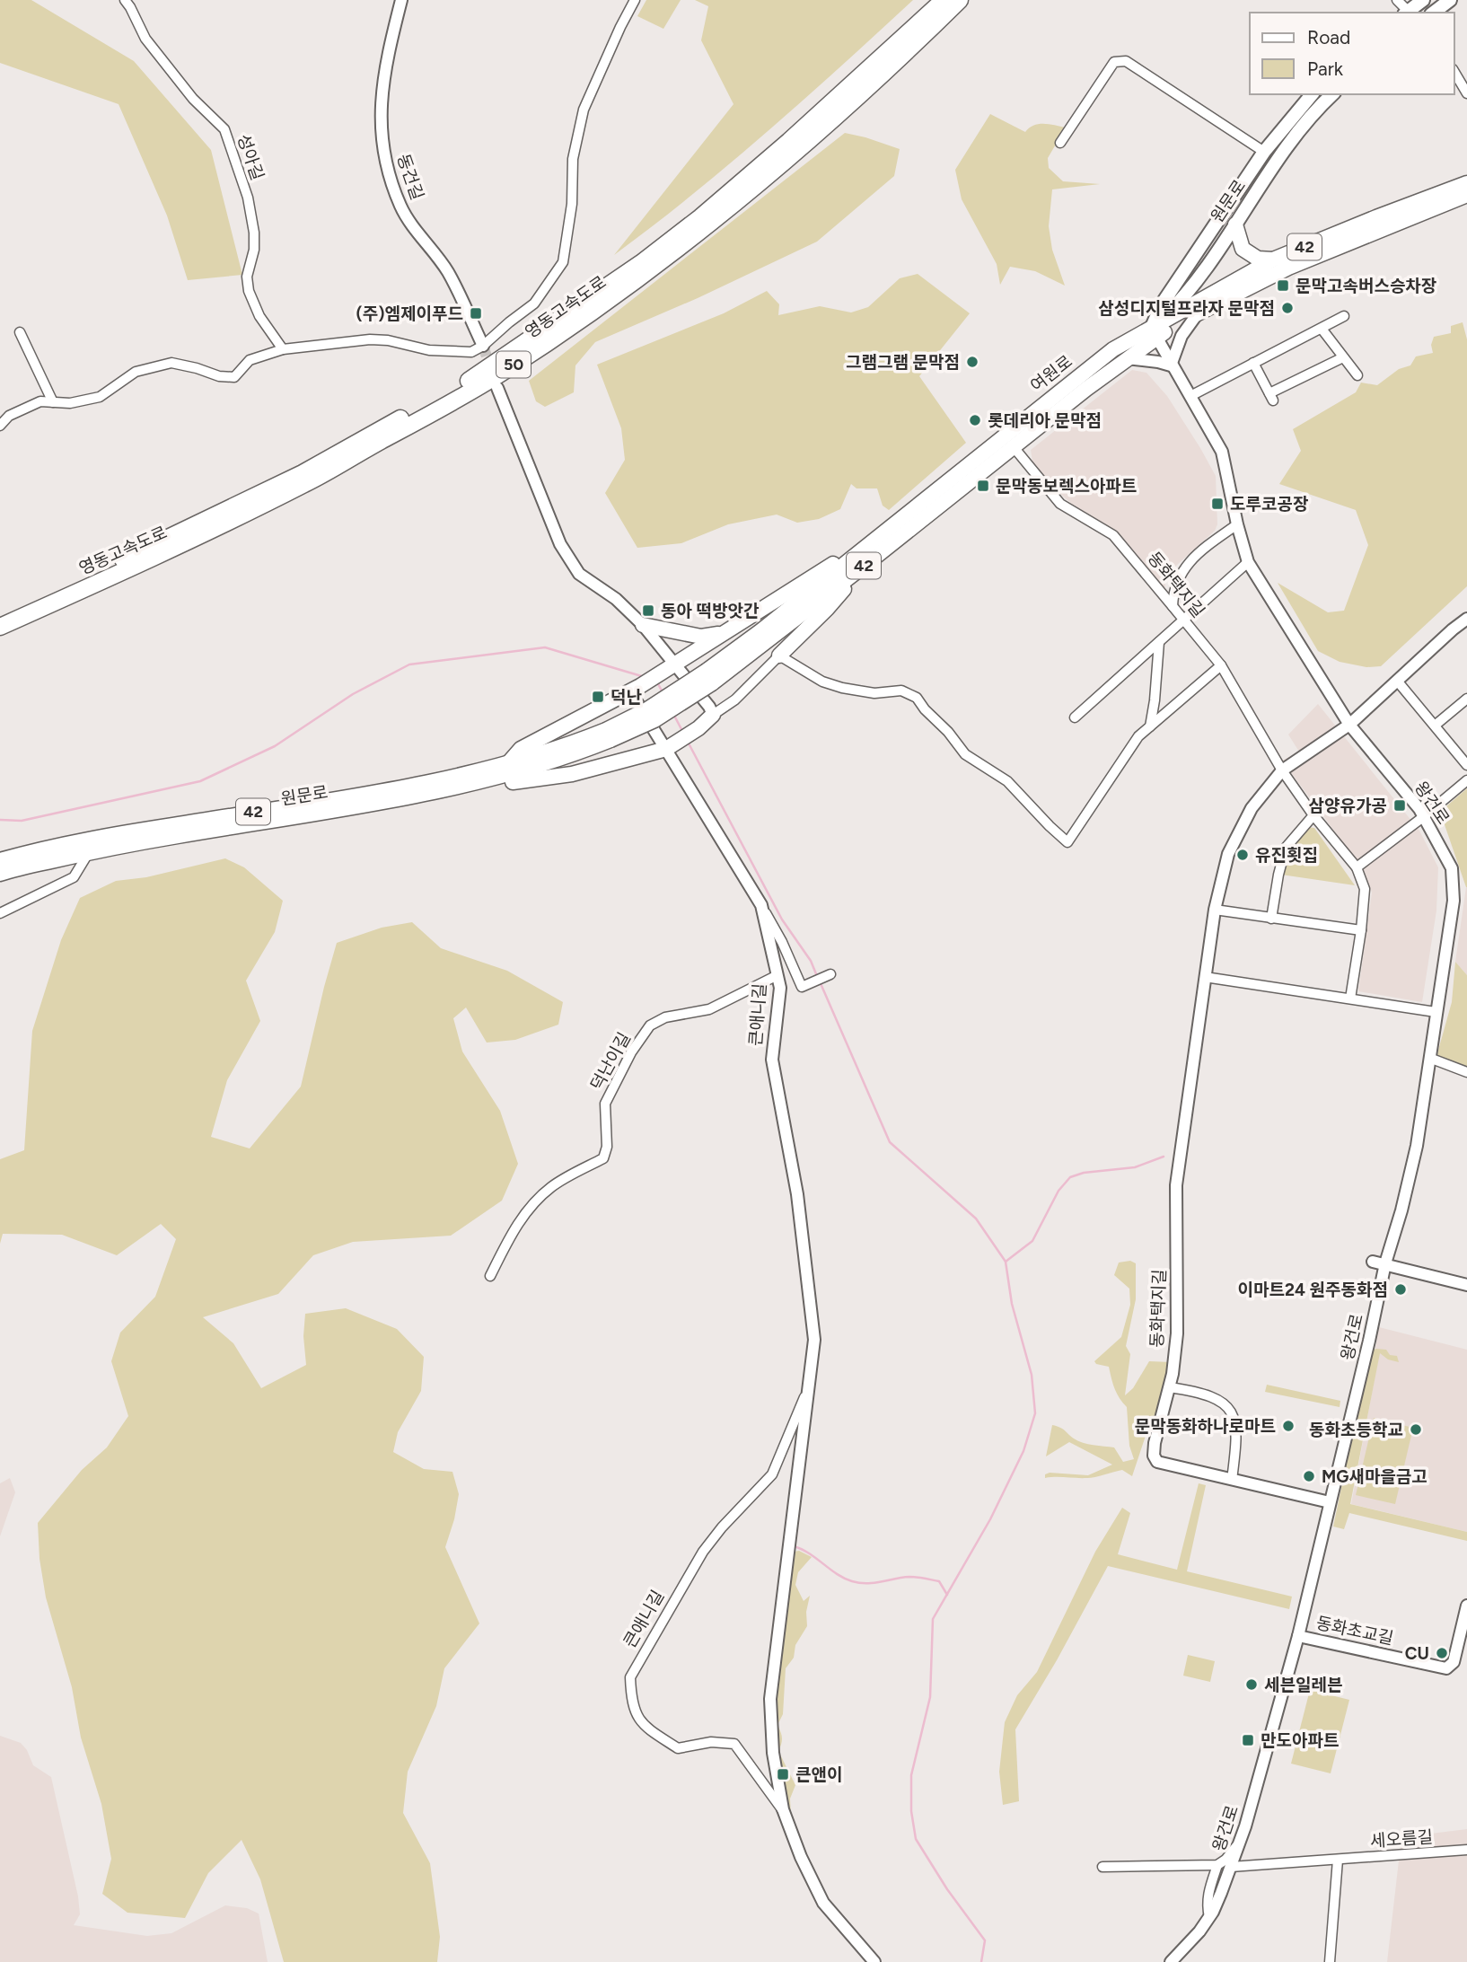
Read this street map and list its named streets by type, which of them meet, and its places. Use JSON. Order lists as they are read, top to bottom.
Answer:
{
  "streets": {
    "highway": [
      "원문로",
      "42",
      "영동고속도로",
      "50",
      "여원로"
    ],
    "street": [
      "성아길",
      "동건길",
      "동화택지길",
      "왕건로",
      "큰애니길",
      "덕난이길",
      "동화초교길",
      "세오름길"
    ]
  },
  "crossings": [
    ["원문로", "여원로"],
    ["원문로", "왕건로"],
    ["여원로", "동화택지길"],
    ["여원로", "왕건로"],
    ["동화택지길", "왕건로"],
    ["왕건로", "동화초교길"],
    ["왕건로", "세오름길"],
    ["큰애니길", "덕난이길"]
  ],
  "places": {
    "transit": [
      "문막고속버스승차장",
      "(주)엠제이푸드",
      "문막동보렉스아파트",
      "도루코공장",
      "동아 떡방앗간",
      "덕난",
      "삼양유가공",
      "만도아파트",
      "큰앤이"
    ],
    "other": [
      "삼성디지털프라자 문막점",
      "그램그램 문막점",
      "롯데리아 문막점",
      "유진횟집",
      "이마트24 원주동화점",
      "문막동화하나로마트",
      "동화초등학교",
      "MG새마을금고",
      "CU",
      "세븐일레븐"
    ]
  },
  "legend": ["Road", "Park"]
}
